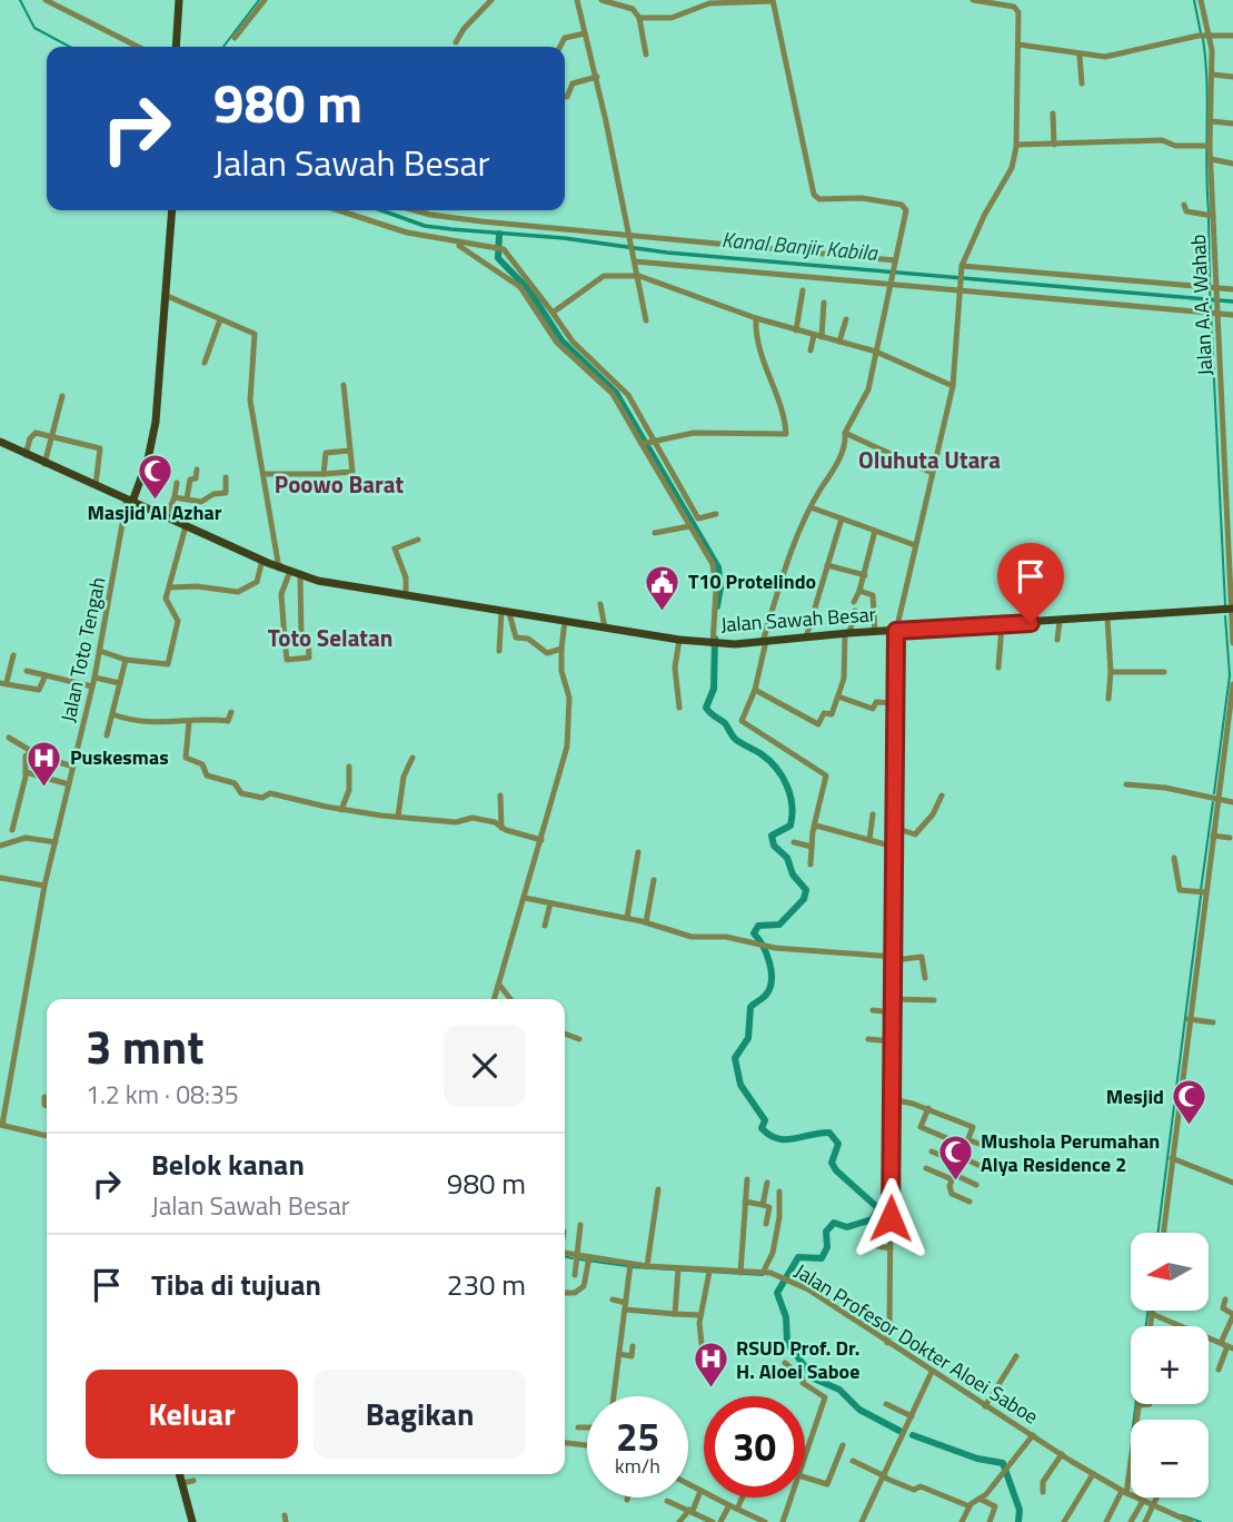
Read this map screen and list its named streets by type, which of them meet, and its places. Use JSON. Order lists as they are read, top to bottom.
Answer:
{
  "streets": {
    "main road": ["Jalan Sawah Besar"],
    "street": ["Jalan A.A. Wahab", "Jalan Toto Tengah", "Jalan Profesor Dokter Aloei Saboe"]
  },
  "crossings": [
    ["Jalan A.A. Wahab", "Jalan Sawah Besar"],
    ["Jalan Sawah Besar", "Jalan Toto Tengah"]
  ],
  "districts": ["Oluhuta Utara", "Poowo Barat", "Toto Selatan"],
  "water": ["Kanal Banjir Kabila"],
  "places": {
    "mosque": ["Masjid Al Azhar", "Mesjid", "Mushola Perumahan Alya Residence 2"],
    "public building": ["T10 Protelindo"],
    "hospital": ["Puskesmas", "RSUD Prof. Dr. H. Aloei Saboe"]
  },
  "north": "left",
  "page": {
    "turn": ["980 m", "Jalan Sawah Besar"],
    "heading": ["3 mnt", "1.2 km · 08:35"],
    "list": [
      {
        "name": "Belok kanan",
        "note": "Jalan Sawah Besar",
        "value": "980 m"
      },
      {
        "name": "Tiba di tujuan",
        "value": "230 m"
      }
    ],
    "map_buttons": ["+", "−"],
    "buttons": ["Keluar", "Bagikan"],
    "speed": "25 km/h",
    "limit": "30"
  }
}
